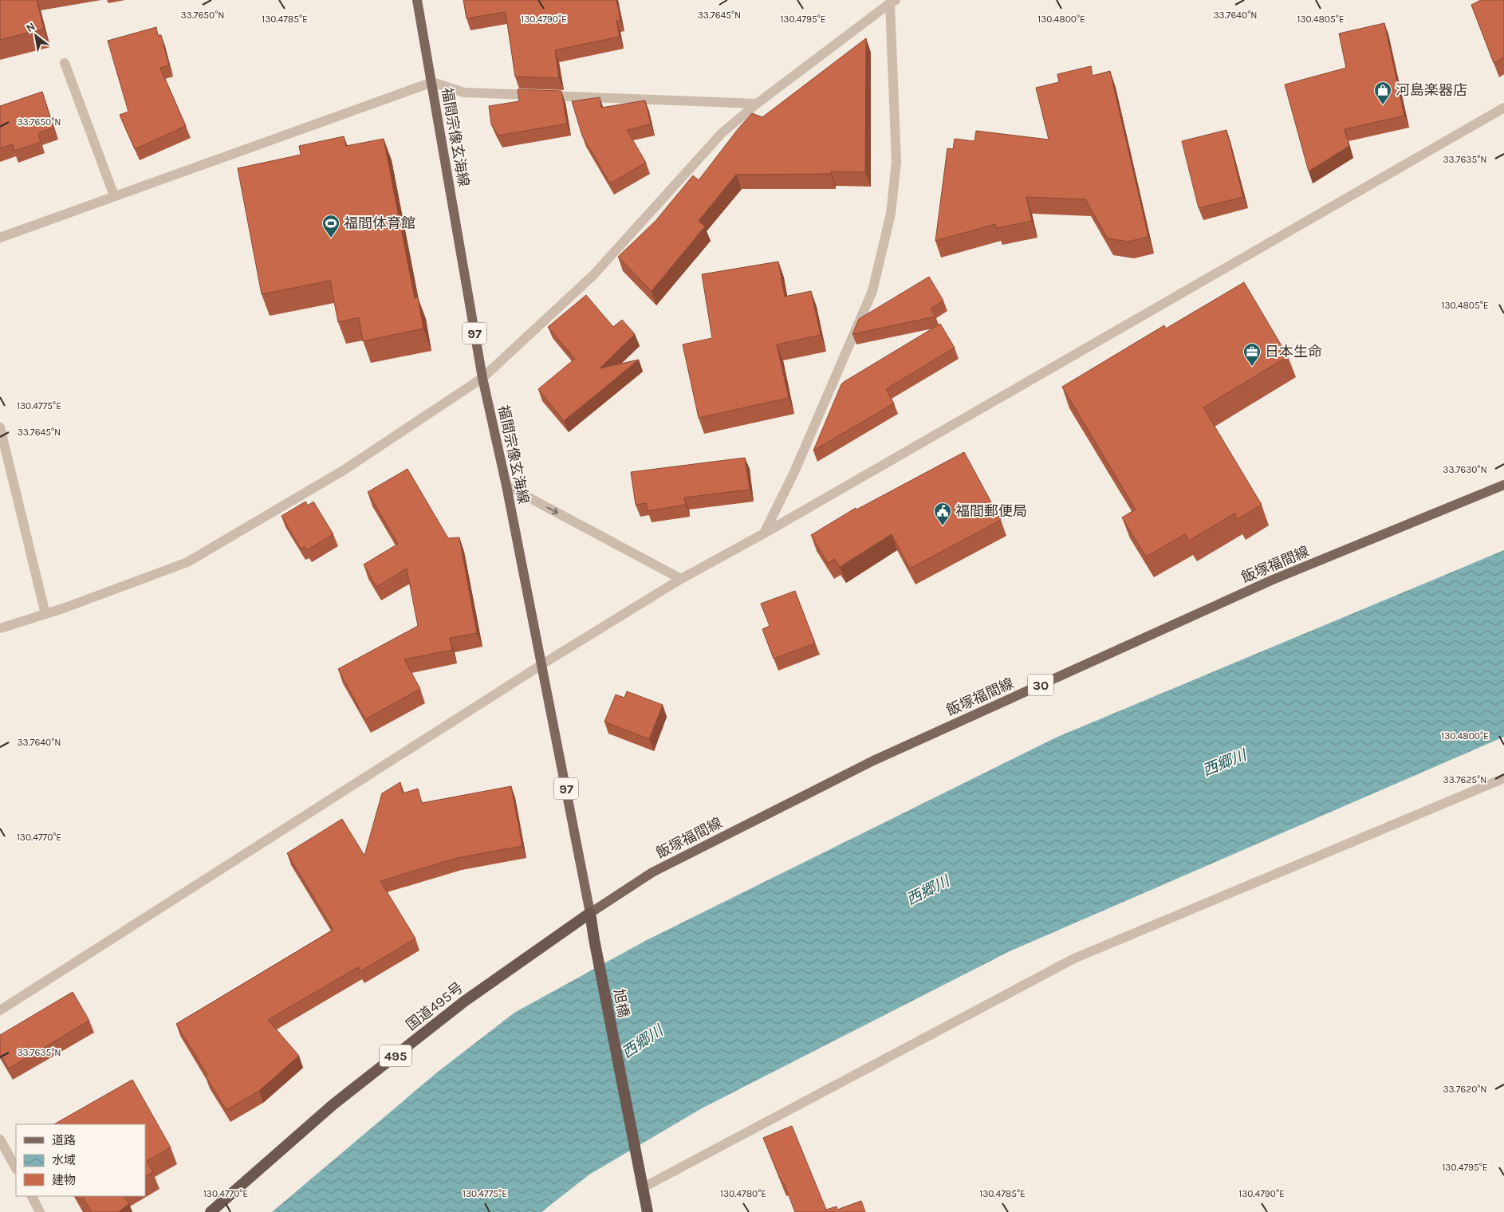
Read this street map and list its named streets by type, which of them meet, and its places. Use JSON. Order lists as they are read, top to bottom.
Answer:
{
  "streets": {
    "highway": ["旭橋", "国道495号", "495"],
    "main road": [
      "福間宗像玄海線",
      "97",
      "飯塚福間線",
      "30"
    ]
  },
  "crossings": [
    ["福間宗像玄海線", "飯塚福間線"],
    ["福間宗像玄海線", "旭橋"],
    ["福間宗像玄海線", "国道495号"],
    ["飯塚福間線", "旭橋"],
    ["飯塚福間線", "国道495号"],
    ["旭橋", "国道495号"]
  ],
  "water": ["西郷川"],
  "places": {
    "shop": ["河島楽器店"],
    "sports": ["福間体育館"],
    "office": ["日本生命"],
    "public building": ["福間郵便局"]
  },
  "legend": ["道路", "水域", "建物"],
  "north": "top left",
  "coordinates": [
    "33.7645°N",
    "33.7650°N",
    "33.7640°N",
    "130.4795°E",
    "130.4785°E",
    "130.4790°E",
    "130.4800°E",
    "130.4805°E",
    "33.7635°N",
    "130.4775°E",
    "33.7630°N",
    "33.7625°N",
    "130.4770°E",
    "33.7620°N",
    "130.4780°E"
  ]
}
